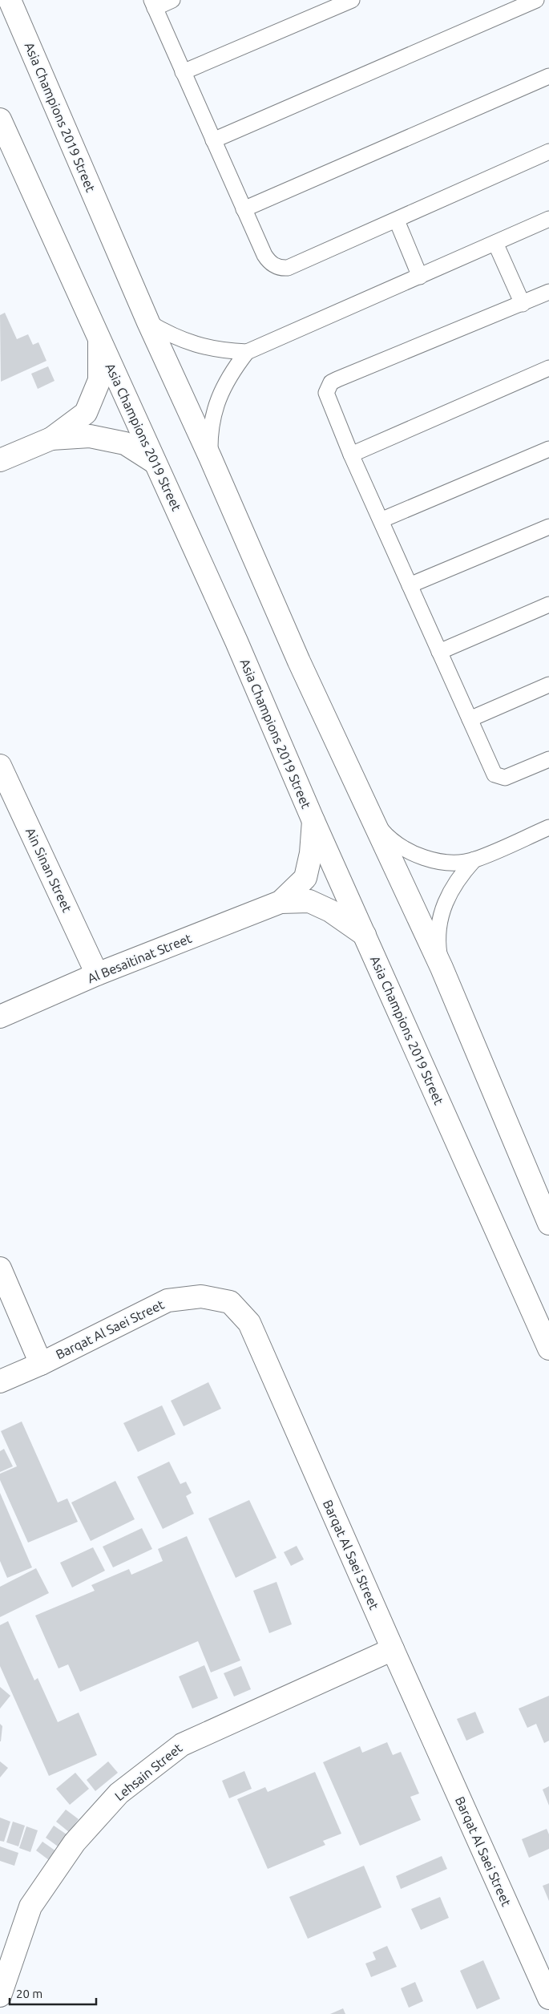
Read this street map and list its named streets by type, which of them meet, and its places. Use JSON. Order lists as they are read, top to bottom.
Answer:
{
  "streets": {
    "main road": [
      "Asia Champions 2019 Street",
      "Ain Sinan Street",
      "Al Besaitinat Street",
      "Barqat Al Saei Street",
      "Lehsain Street"
    ]
  },
  "crossings": [
    ["Asia Champions 2019 Street", "Al Besaitinat Street"],
    ["Ain Sinan Street", "Al Besaitinat Street"],
    ["Barqat Al Saei Street", "Lehsain Street"]
  ],
  "scale_bar": "20 m"
}
